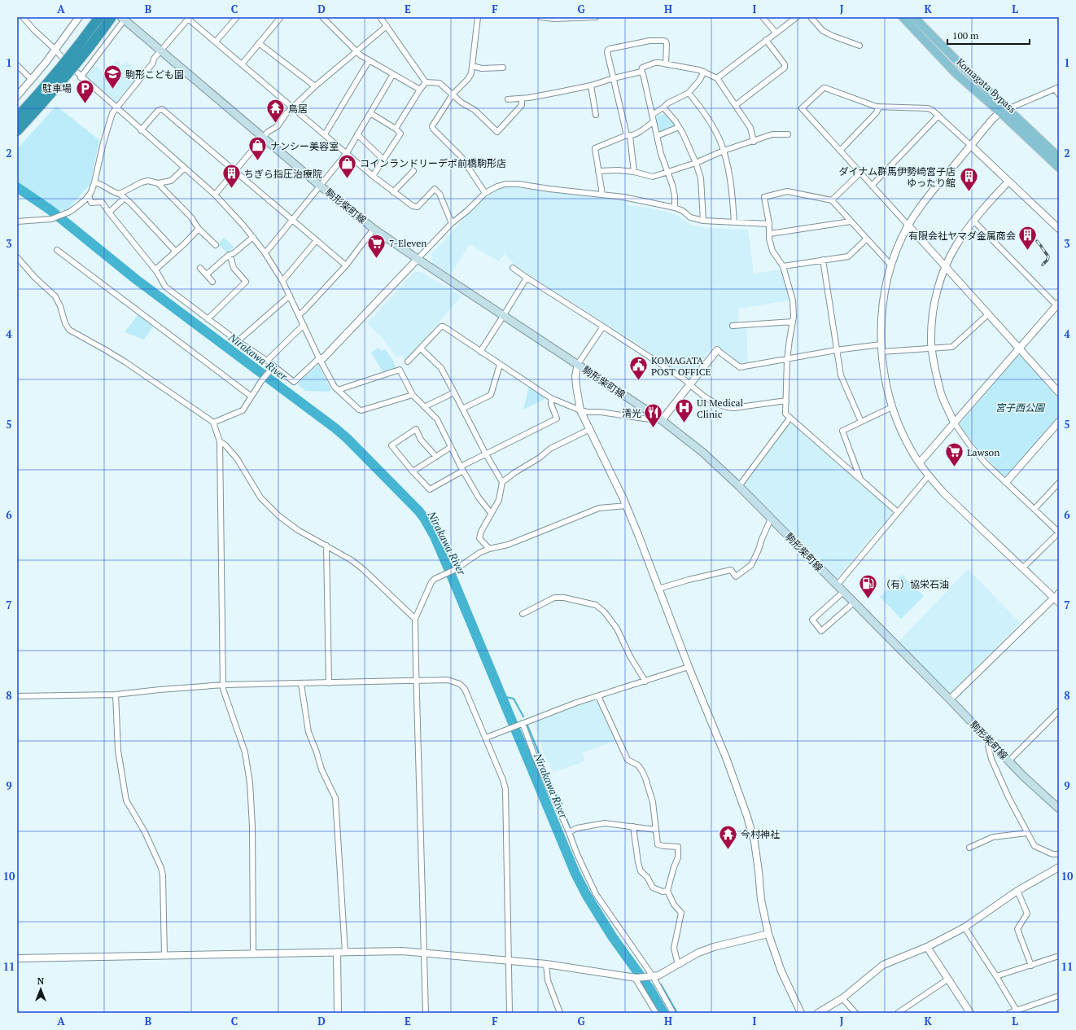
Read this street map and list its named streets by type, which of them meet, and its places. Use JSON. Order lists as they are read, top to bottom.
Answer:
{
  "streets": {
    "main road": ["Komagata Bypass", "駒形柴町線"]
  },
  "water": ["Nirakawa River"],
  "parks": ["宮子西公園"],
  "places": {
    "school or university": ["駒形こども園"],
    "parking": ["駐車場"],
    "temple": ["鳥居", "今村神社"],
    "shop": ["ナンシー美容室", "コインランドリーデポ前橋駒形店"],
    "building": ["ちぎら指圧治療院", "ダイナム群馬伊勢崎宮子店 ゆったり館", "有限会社ヤマダ金属商会"],
    "supermarket": ["7-Eleven", "Lawson"],
    "public building": ["KOMAGATA POST OFFICE"],
    "hospital": ["UI Medical Clinic"],
    "restaurant": ["清光"],
    "fuel station": ["（有）協栄石油"]
  },
  "scale_bar": "100 m",
  "north": "top",
  "grid": {
    "columns": [
      "A",
      "B",
      "C",
      "D",
      "E",
      "F",
      "G",
      "H",
      "I",
      "J",
      "K",
      "L"
    ],
    "rows": [
      "1",
      "2",
      "3",
      "4",
      "5",
      "6",
      "7",
      "8",
      "9",
      "10",
      "11"
    ]
  }
}
